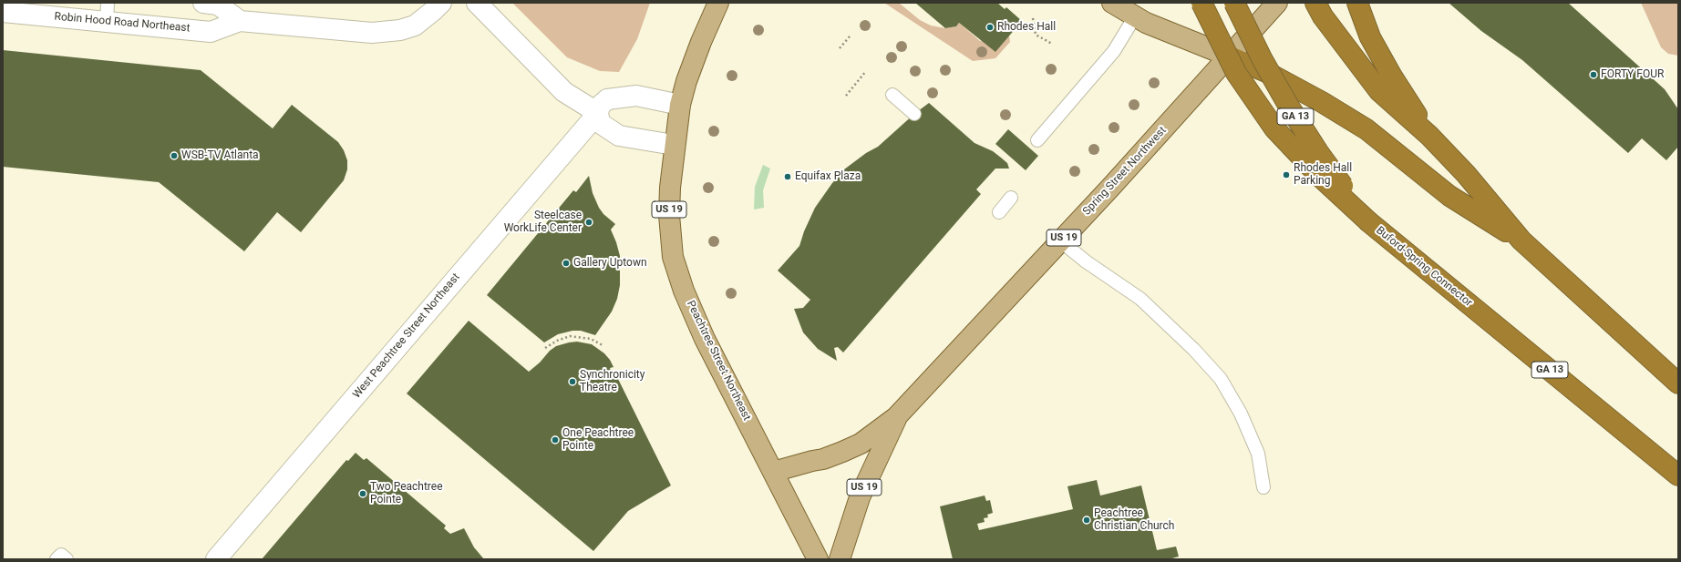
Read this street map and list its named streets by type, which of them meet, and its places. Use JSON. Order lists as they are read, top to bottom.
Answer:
{
  "streets": {
    "highway": ["GA 13", "Buford-Spring Connector"],
    "main road": ["Spring Street Northwest", "US 19", "Peachtree Street Northeast"],
    "street": ["Robin Hood Road Northeast", "West Peachtree Street Northeast"]
  },
  "crossings": [
    ["Spring Street Northwest", "Peachtree Street Northeast"],
    ["West Peachtree Street Northeast", "Peachtree Street Northeast"]
  ],
  "places": [
    "Rhodes Hall",
    "FORTY FOUR",
    "WSB-TV Atlanta",
    "Rhodes Hall Parking",
    "Equifax Plaza",
    "Steelcase WorkLife Center",
    "Gallery Uptown",
    "Synchronicity Theatre",
    "One Peachtree Pointe",
    "Two Peachtree Pointe",
    "Peachtree Christian Church"
  ]
}
